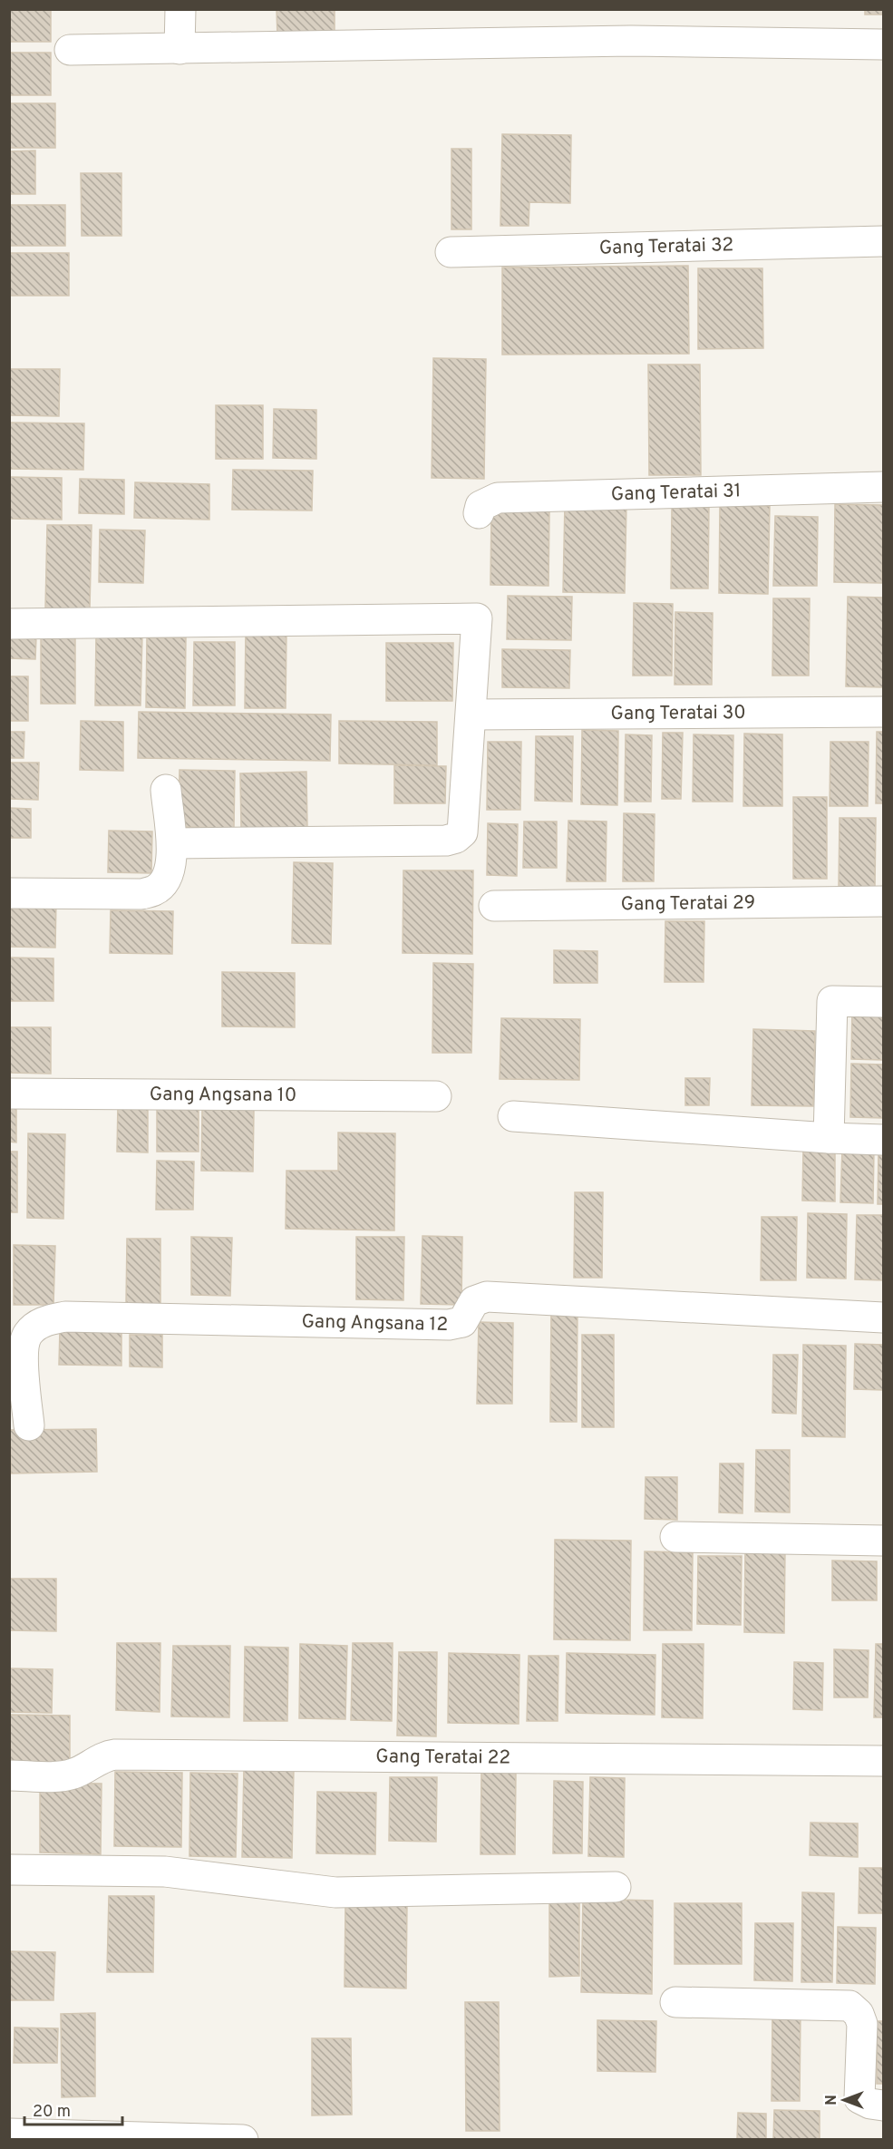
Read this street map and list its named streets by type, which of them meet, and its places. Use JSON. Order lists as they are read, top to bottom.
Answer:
{
  "streets": {
    "street": [
      "Gang Teratai 32",
      "Gang Teratai 31",
      "Gang Teratai 30",
      "Gang Teratai 29",
      "Gang Angsana 10",
      "Gang Angsana 12",
      "Gang Teratai 22"
    ]
  },
  "scale_bar": "20 m",
  "north": "left"
}
